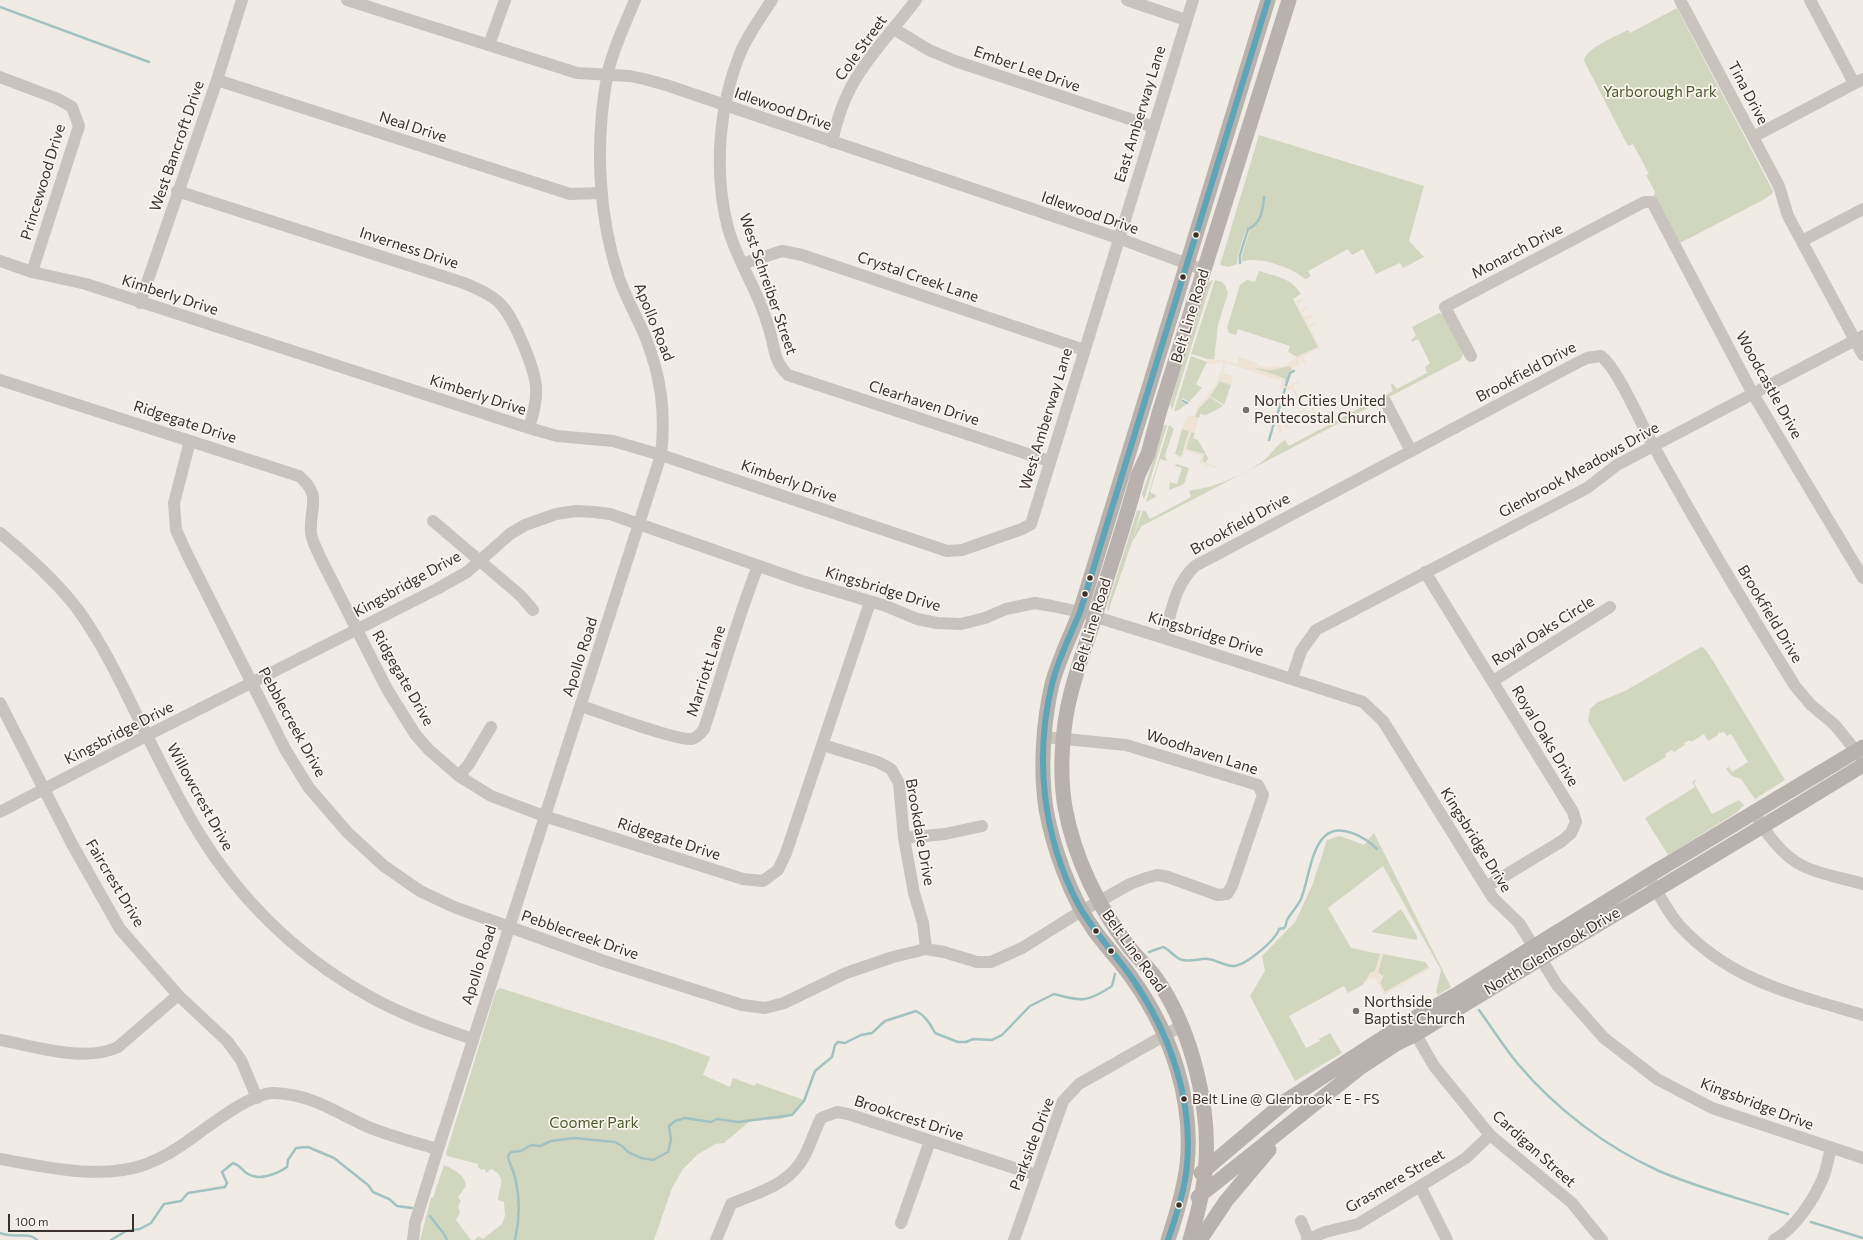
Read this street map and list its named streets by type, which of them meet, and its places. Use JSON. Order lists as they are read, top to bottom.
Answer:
{
  "streets": {
    "main road": ["Belt Line Road", "North Glenbrook Drive"],
    "street": [
      "Cole Street",
      "Ember Lee Drive",
      "Tina Drive",
      "Idlewood Drive",
      "East Amberway Lane",
      "Neal Drive",
      "West Bancroft Drive",
      "Princewood Drive",
      "Inverness Drive",
      "Monarch Drive",
      "Crystal Creek Lane",
      "West Schreiber Street",
      "Kimberly Drive",
      "Apollo Road",
      "Brookfield Drive",
      "Woodcastle Drive",
      "Clearhaven Drive",
      "West Amberway Lane",
      "Ridgegate Drive",
      "Glenbrook Meadows Drive",
      "Kingsbridge Drive",
      "Royal Oaks Circle",
      "Marriott Lane",
      "Pebblecreek Drive",
      "Royal Oaks Drive",
      "Woodhaven Lane",
      "Willowcrest Drive",
      "Brookdale Drive",
      "Faircrest Drive",
      "Brookcrest Drive",
      "Parkside Drive",
      "Cardigan Street",
      "Grasmere Street"
    ]
  },
  "crossings": [
    ["Cole Street", "Ember Lee Drive"],
    ["Cole Street", "Idlewood Drive"],
    ["Ember Lee Drive", "East Amberway Lane"],
    ["Tina Drive", "Glenbrook Meadows Drive"],
    ["Idlewood Drive", "East Amberway Lane"],
    ["Idlewood Drive", "West Schreiber Street"],
    ["Idlewood Drive", "Belt Line Road"],
    ["Idlewood Drive", "Apollo Road"],
    ["Idlewood Drive", "West Amberway Lane"],
    ["East Amberway Lane", "West Amberway Lane"],
    ["Neal Drive", "West Bancroft Drive"],
    ["Neal Drive", "Apollo Road"],
    ["West Bancroft Drive", "Inverness Drive"],
    ["West Bancroft Drive", "Kimberly Drive"],
    ["Princewood Drive", "Kimberly Drive"],
    ["Inverness Drive", "Kimberly Drive"],
    ["Monarch Drive", "Woodcastle Drive"],
    ["Crystal Creek Lane", "West Schreiber Street"],
    ["Crystal Creek Lane", "West Amberway Lane"],
    ["West Schreiber Street", "Clearhaven Drive"],
    ["Kimberly Drive", "Apollo Road"],
    ["Kimberly Drive", "West Amberway Lane"],
    ["Belt Line Road", "Kingsbridge Drive"],
    ["Belt Line Road", "Pebblecreek Drive"],
    ["Belt Line Road", "Woodhaven Lane"],
    ["Belt Line Road", "North Glenbrook Drive"],
    ["Belt Line Road", "Parkside Drive"],
    ["Apollo Road", "Ridgegate Drive"],
    ["Apollo Road", "Kingsbridge Drive"],
    ["Apollo Road", "Marriott Lane"],
    ["Apollo Road", "Pebblecreek Drive"],
    ["Apollo Road", "Willowcrest Drive"],
    ["Brookfield Drive", "Glenbrook Meadows Drive"],
    ["Brookfield Drive", "Kingsbridge Drive"],
    ["Brookfield Drive", "North Glenbrook Drive"],
    ["Woodcastle Drive", "Glenbrook Meadows Drive"],
    ["Clearhaven Drive", "West Amberway Lane"],
    ["Ridgegate Drive", "Kingsbridge Drive"],
    ["Ridgegate Drive", "Pebblecreek Drive"],
    ["Ridgegate Drive", "Brookdale Drive"],
    ["Glenbrook Meadows Drive", "Kingsbridge Drive"],
    ["Glenbrook Meadows Drive", "Royal Oaks Drive"],
    ["Kingsbridge Drive", "Marriott Lane"],
    ["Kingsbridge Drive", "Pebblecreek Drive"],
    ["Kingsbridge Drive", "Royal Oaks Drive"],
    ["Kingsbridge Drive", "Willowcrest Drive"],
    ["Kingsbridge Drive", "Faircrest Drive"],
    ["Kingsbridge Drive", "North Glenbrook Drive"],
    ["Royal Oaks Circle", "Royal Oaks Drive"],
    ["Pebblecreek Drive", "Woodhaven Lane"],
    ["Pebblecreek Drive", "Brookdale Drive"],
    ["North Glenbrook Drive", "Cardigan Street"],
    ["Brookcrest Drive", "Parkside Drive"],
    ["Cardigan Street", "Grasmere Street"]
  ],
  "parks": ["Yarborough Park", "Coomer Park"],
  "places": ["North Cities United Pentecostal Church", "Northside Baptist Church", "Belt Line @ Glenbrook - E - FS"],
  "scale_bar": "100 m"
}
